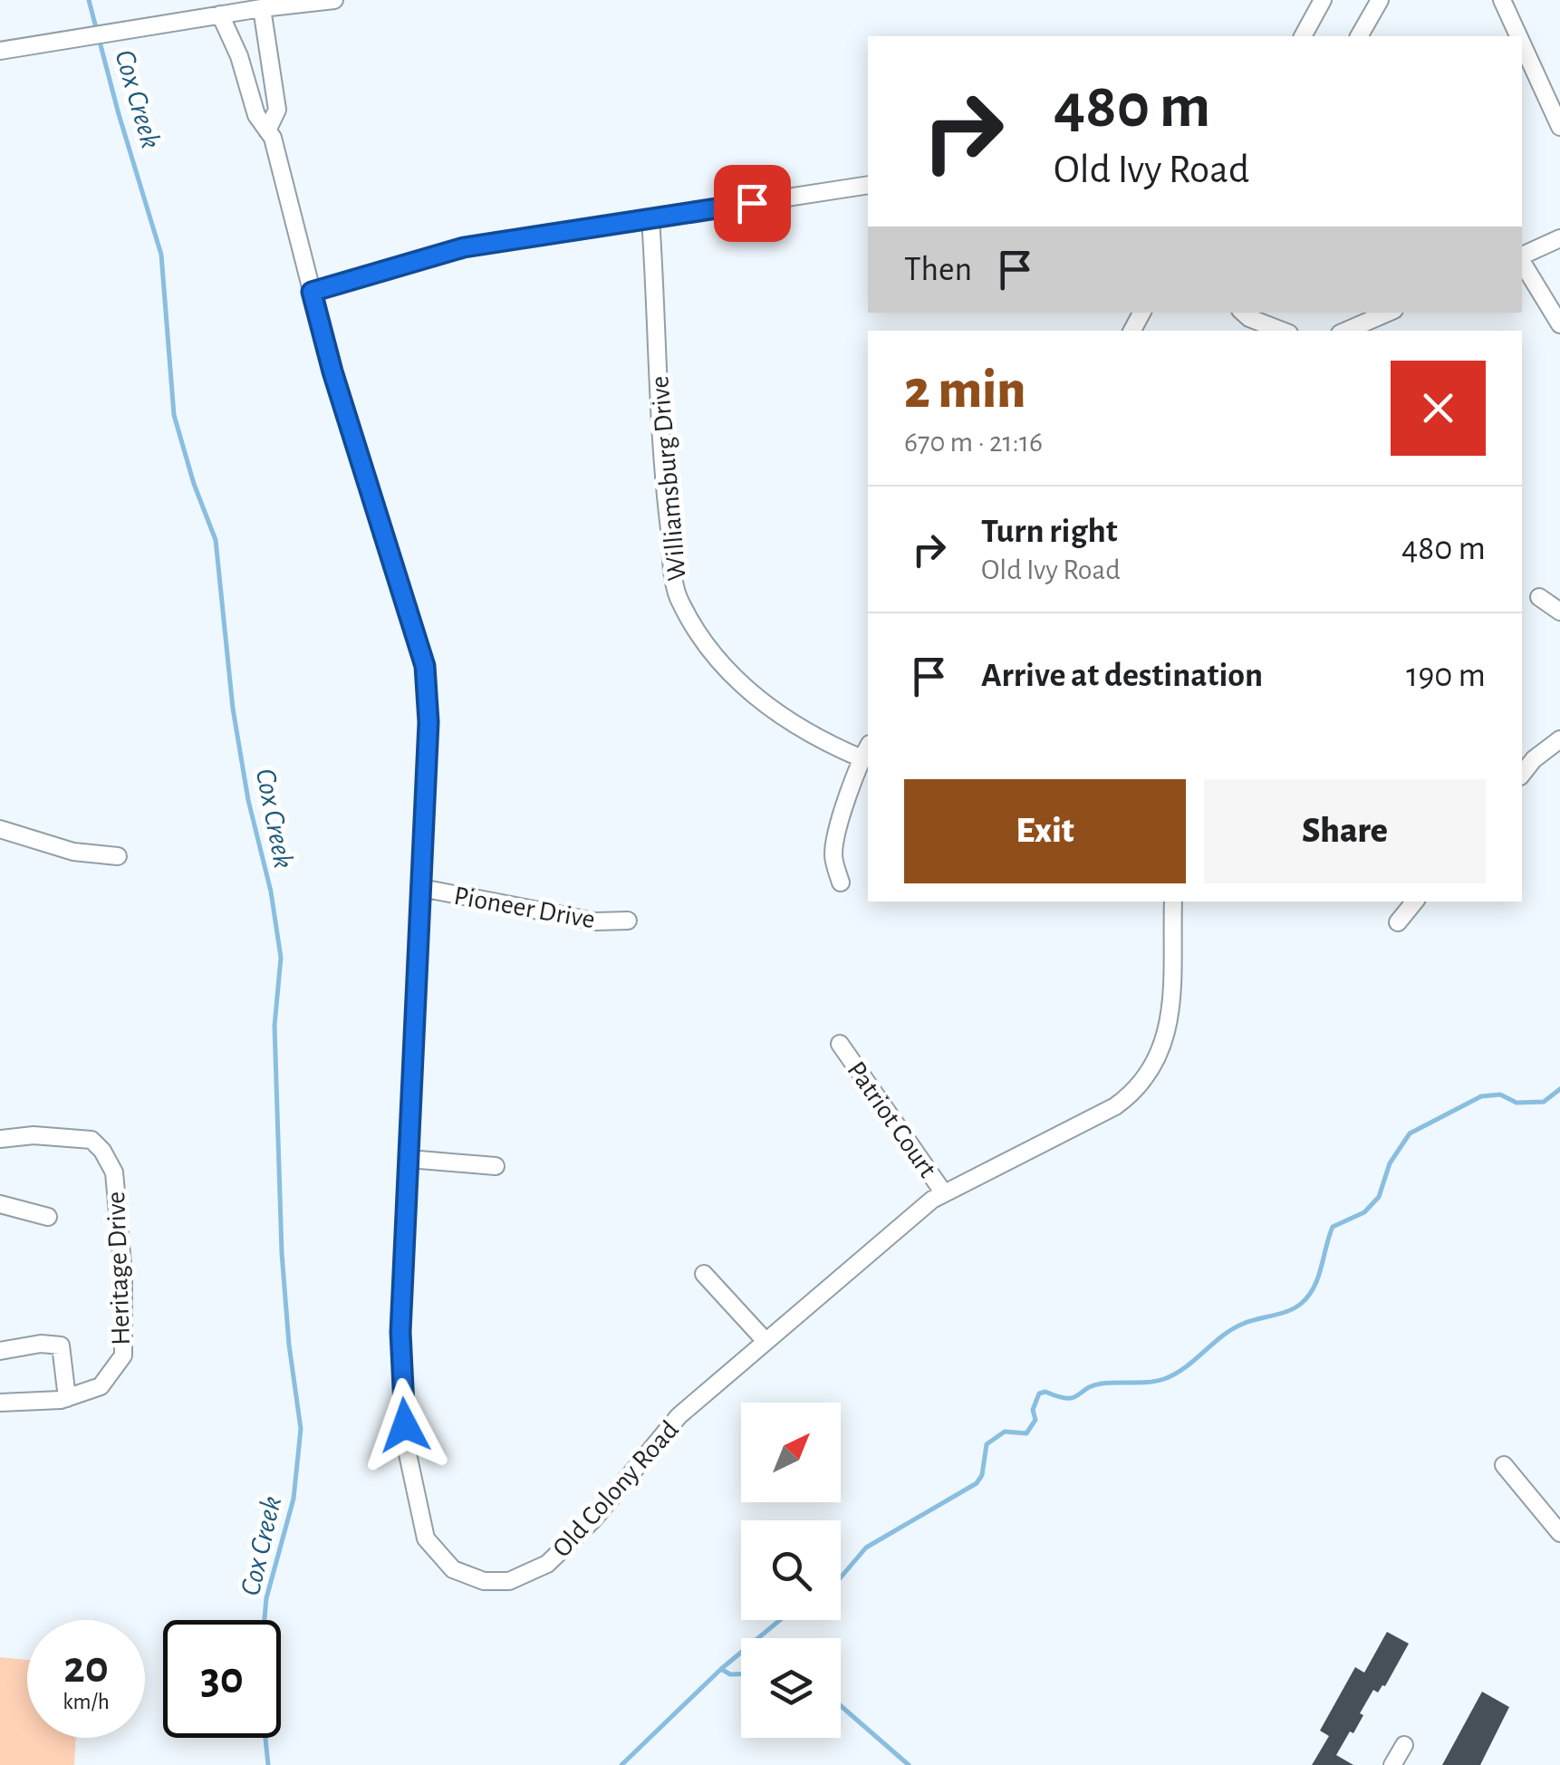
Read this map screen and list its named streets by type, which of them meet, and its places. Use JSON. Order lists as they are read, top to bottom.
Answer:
{
  "streets": {
    "street": [
      "Williamsburg Drive",
      "Pioneer Drive",
      "Patriot Court",
      "Heritage Drive",
      "Old Colony Road"
    ]
  },
  "crossings": [
    ["Pioneer Drive", "Old Colony Road"],
    ["Patriot Court", "Old Colony Road"]
  ],
  "water": ["Cox Creek"],
  "north": "top right",
  "page": {
    "turn": ["480 m", "Old Ivy Road"],
    "then": "Then",
    "heading": ["2 min", "670 m · 21:16"],
    "list": [
      {
        "name": "Turn right",
        "note": "Old Ivy Road",
        "value": "480 m"
      },
      {
        "name": "Arrive at destination",
        "value": "190 m"
      }
    ],
    "buttons": ["Exit", "Share"],
    "speed": "20 km/h",
    "limit": "30"
  }
}
